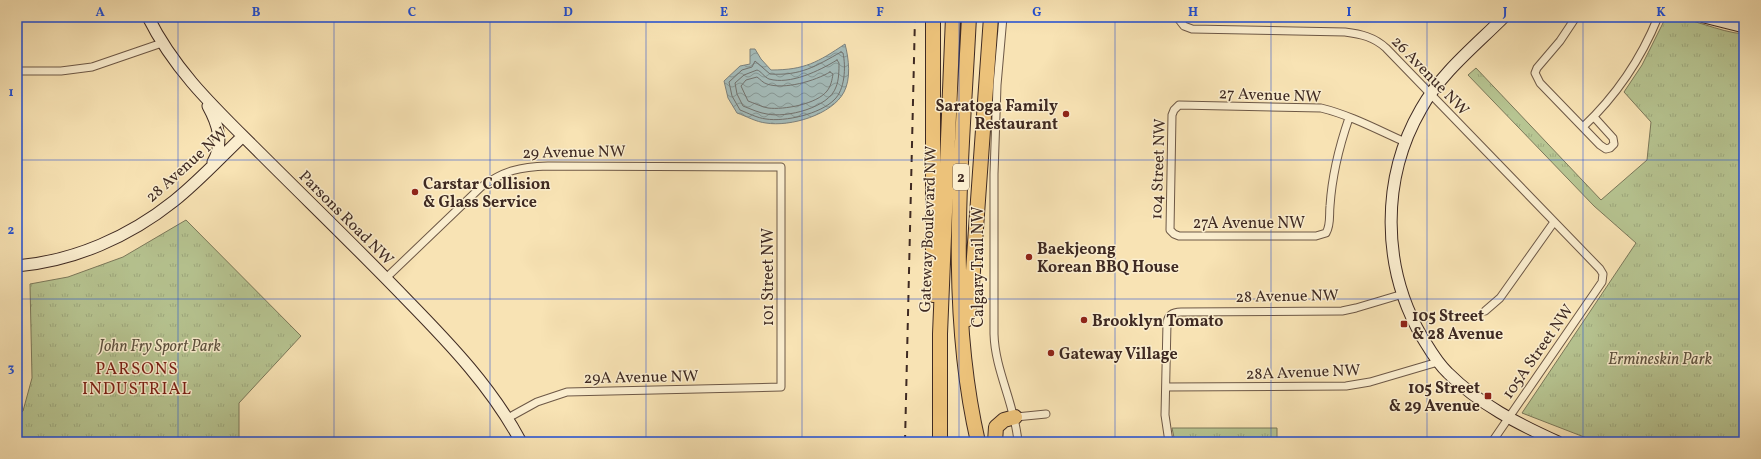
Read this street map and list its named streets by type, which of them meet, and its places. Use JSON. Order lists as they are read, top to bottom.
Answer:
{
  "streets": {
    "highway": ["2", "Gateway Boulevard NW", "Calgary Trail NW"],
    "street": [
      "26 Avenue NW",
      "27 Avenue NW",
      "29 Avenue NW",
      "28 Avenue NW",
      "104 Street NW",
      "Parsons Road NW",
      "27A Avenue NW",
      "101 Street NW",
      "105A Street NW",
      "28A Avenue NW",
      "29A Avenue NW"
    ]
  },
  "crossings": [
    ["26 Avenue NW", "105A Street NW"],
    ["27 Avenue NW", "104 Street NW"],
    ["27 Avenue NW", "27A Avenue NW"],
    ["29 Avenue NW", "Parsons Road NW"],
    ["29 Avenue NW", "101 Street NW"],
    ["28 Avenue NW", "Parsons Road NW"],
    ["28 Avenue NW", "28A Avenue NW"],
    ["104 Street NW", "27A Avenue NW"],
    ["Parsons Road NW", "29A Avenue NW"],
    ["101 Street NW", "29A Avenue NW"]
  ],
  "districts": ["PARSONS INDUSTRIAL"],
  "parks": ["John Fry Sport Park", "Ermineskin Park"],
  "places": {
    "other": [
      "Saratoga Family Restaurant",
      "Carstar Collision & Glass Service",
      "Baekjeong Korean BBQ House",
      "Brooklyn Tomato",
      "Gateway Village"
    ],
    "transit": ["105 Street & 28 Avenue", "105 Street & 29 Avenue"]
  },
  "grid": {
    "columns": [
      "A",
      "B",
      "C",
      "D",
      "E",
      "F",
      "G",
      "H",
      "I",
      "J",
      "K"
    ],
    "rows": ["1", "2", "3"]
  }
}
